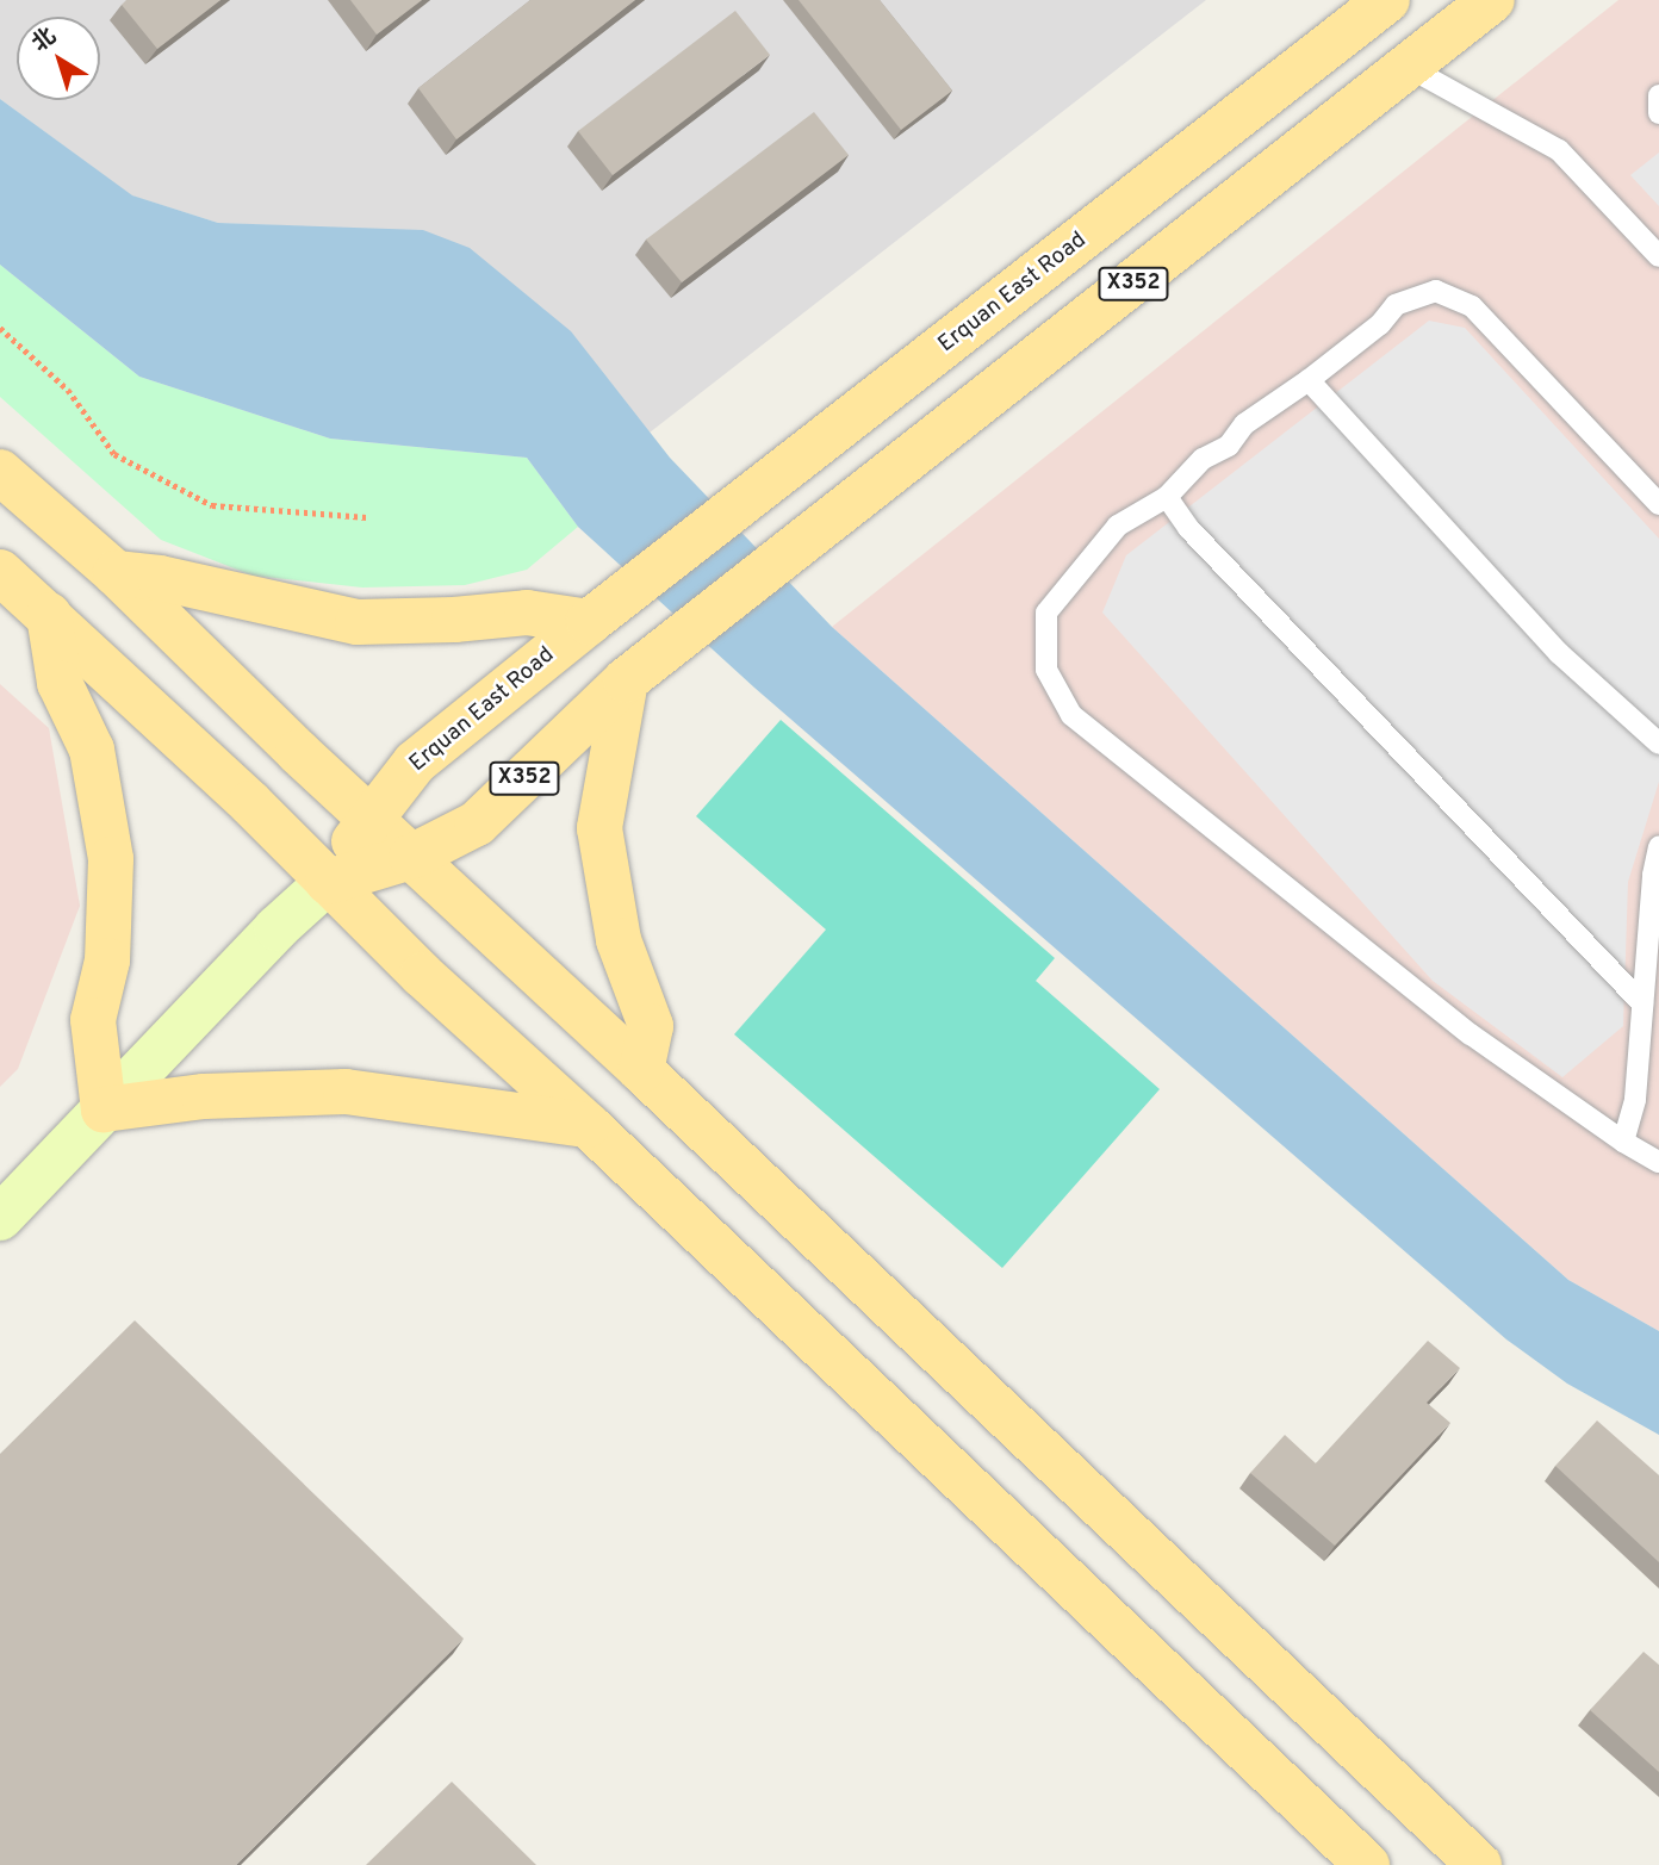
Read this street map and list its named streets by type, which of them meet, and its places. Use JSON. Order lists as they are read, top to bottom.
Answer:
{
  "streets": {
    "main road": ["X352", "Erquan East Road"]
  },
  "crossings": [
    ["X352", "Erquan East Road"]
  ],
  "north": "top left"
}
